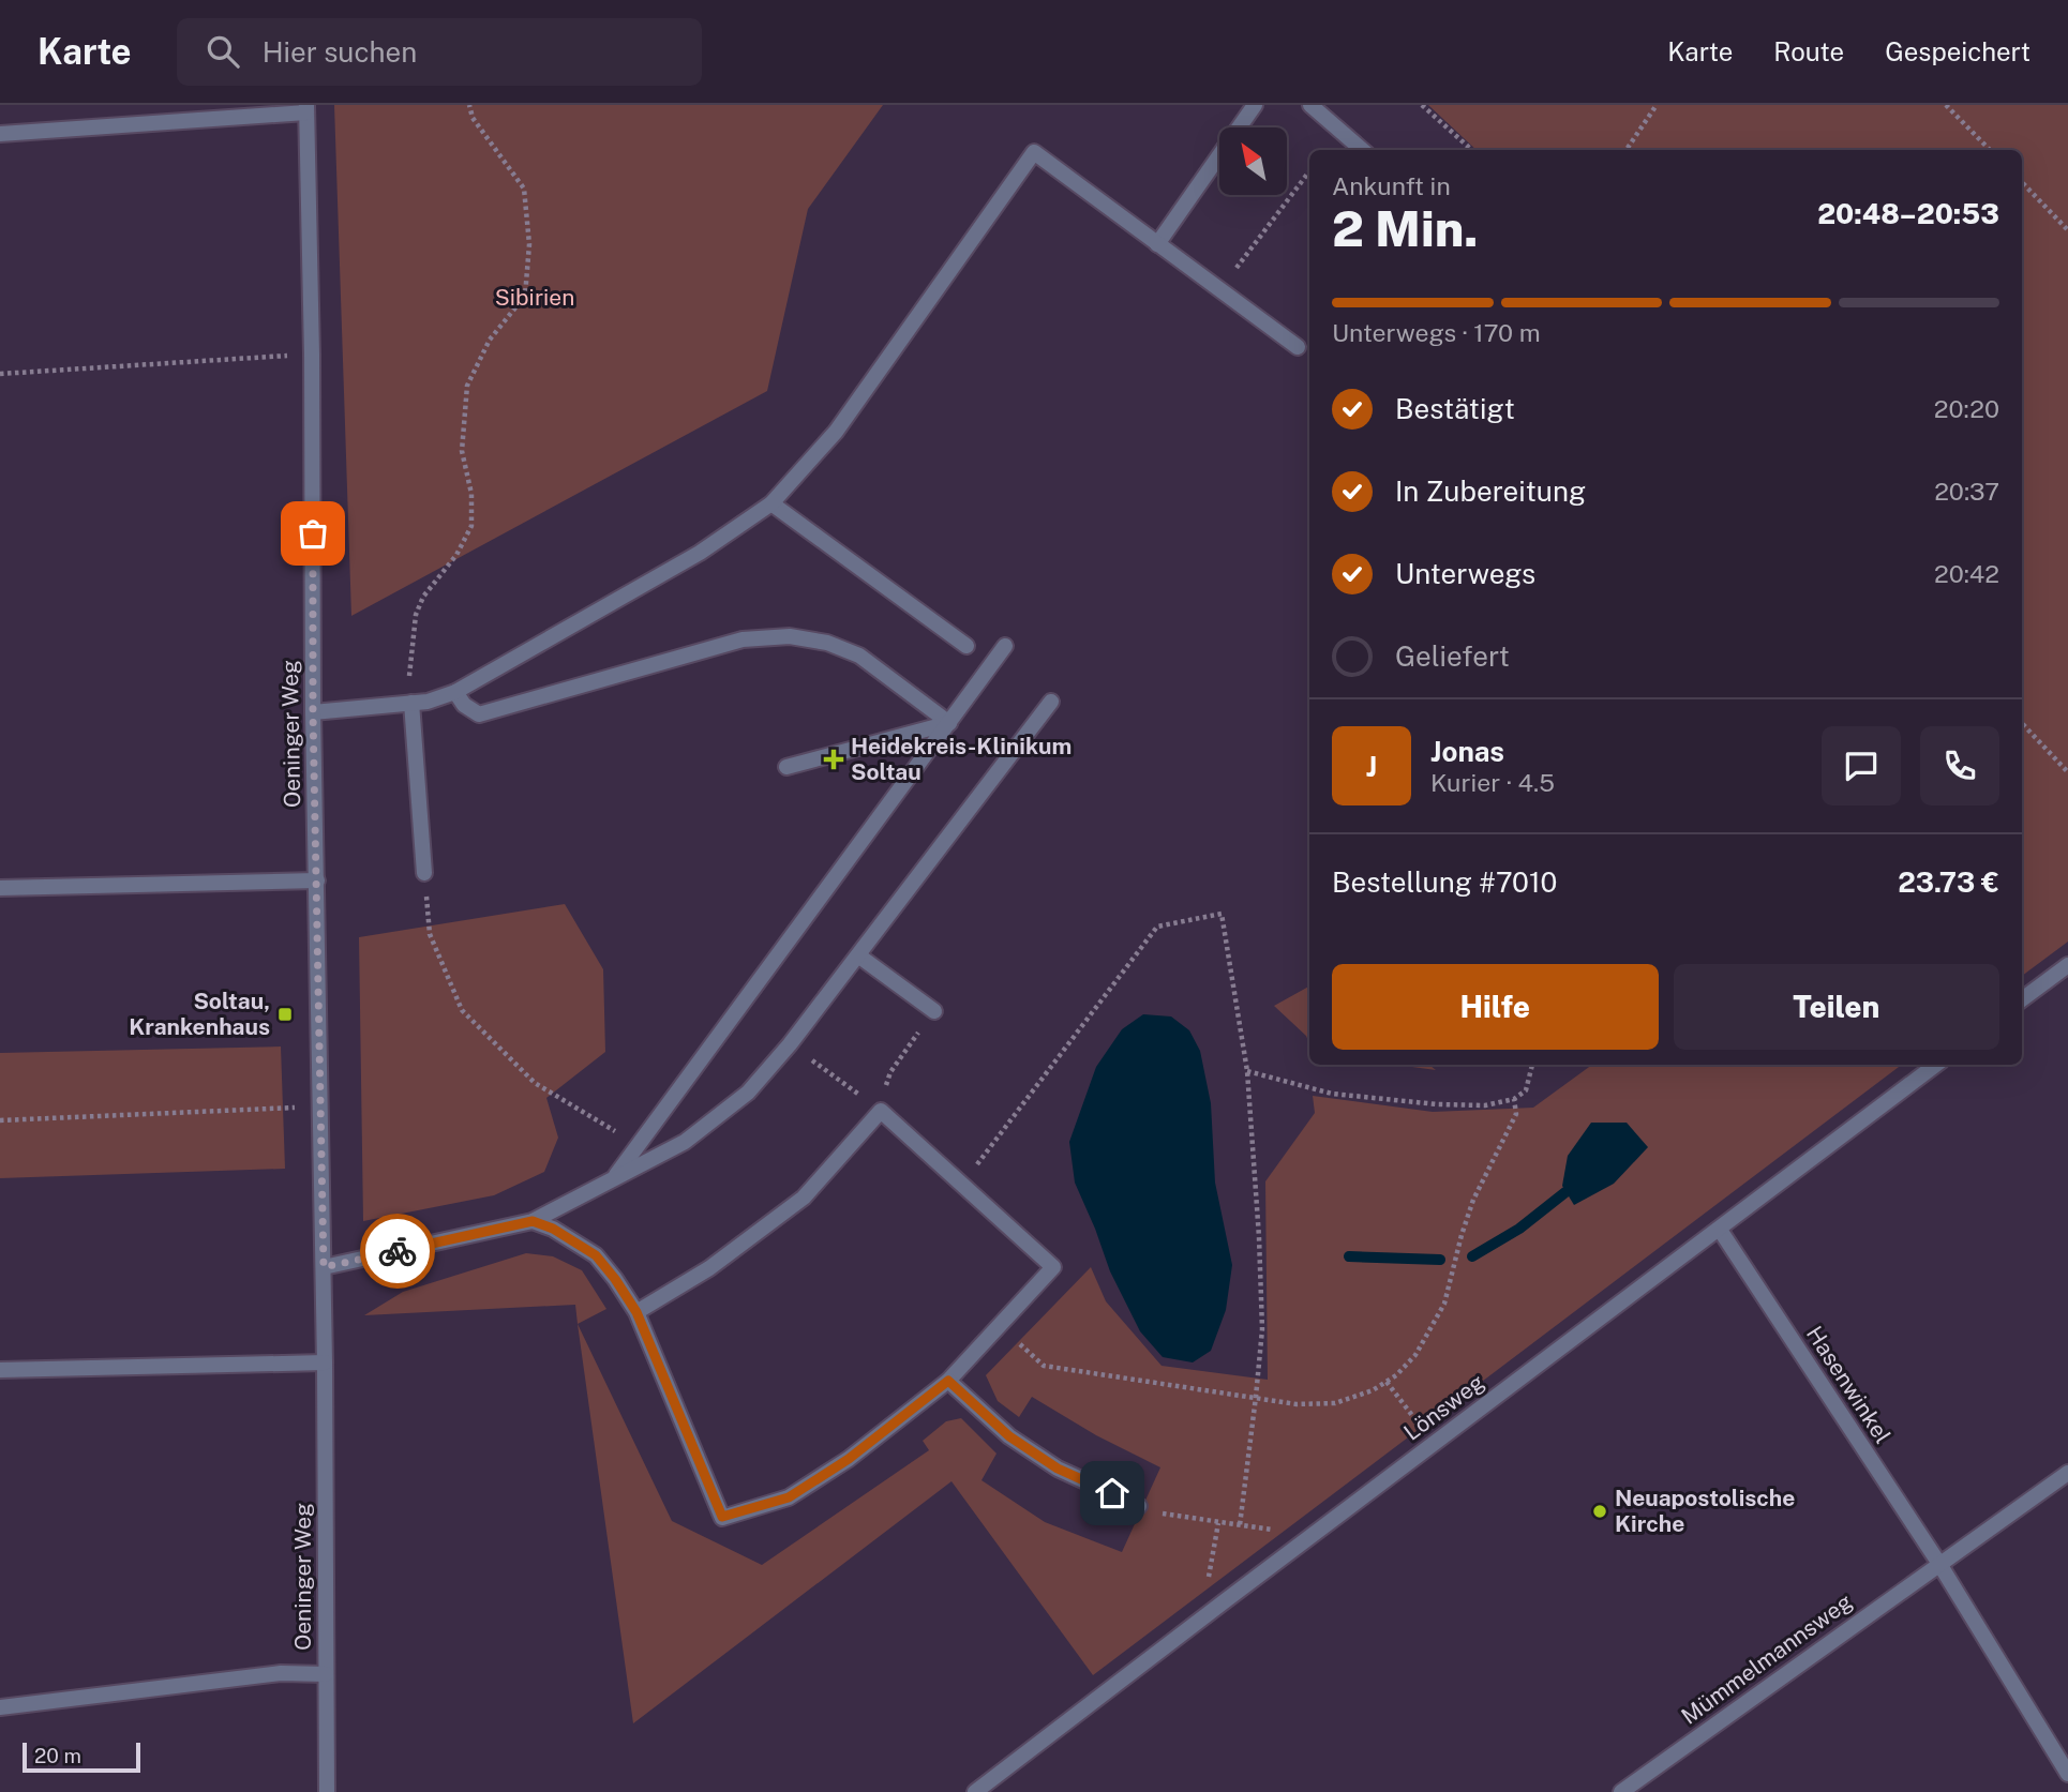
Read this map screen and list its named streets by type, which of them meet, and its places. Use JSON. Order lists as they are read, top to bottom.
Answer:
{
  "streets": {
    "street": [
      "Oeninger Weg",
      "Hasenwinkel",
      "Lönsweg",
      "Mümmelmannsweg"
    ]
  },
  "crossings": [
    ["Hasenwinkel", "Lönsweg"],
    ["Hasenwinkel", "Mümmelmannsweg"]
  ],
  "parks": ["Sibirien"],
  "places": {
    "health": ["Heidekreis-Klinikum Soltau"],
    "transit": ["Soltau, Krankenhaus"],
    "other": ["Neuapostolische Kirche"]
  },
  "scale_bar": "20 m",
  "north": "top left",
  "page": {
    "header": "Karte",
    "search": "Hier suchen",
    "nav": ["Karte", "Route", "Gespeichert"],
    "heading": ["2 Min.", "Ankunft in", "20:48–20:53"],
    "panel": [
      "Jonas",
      "Kurier · 4.5",
      "Bestellung #7010",
      "23.73 €"
    ],
    "bar": "Unterwegs · 170 m",
    "list": [
      ["Bestätigt", "20:20"],
      ["In Zubereitung", "20:37"],
      ["Unterwegs", "20:42"],
      "Geliefert"
    ],
    "round": "J",
    "buttons": ["Hilfe", "Teilen"],
    "scale": "20 m"
  }
}
